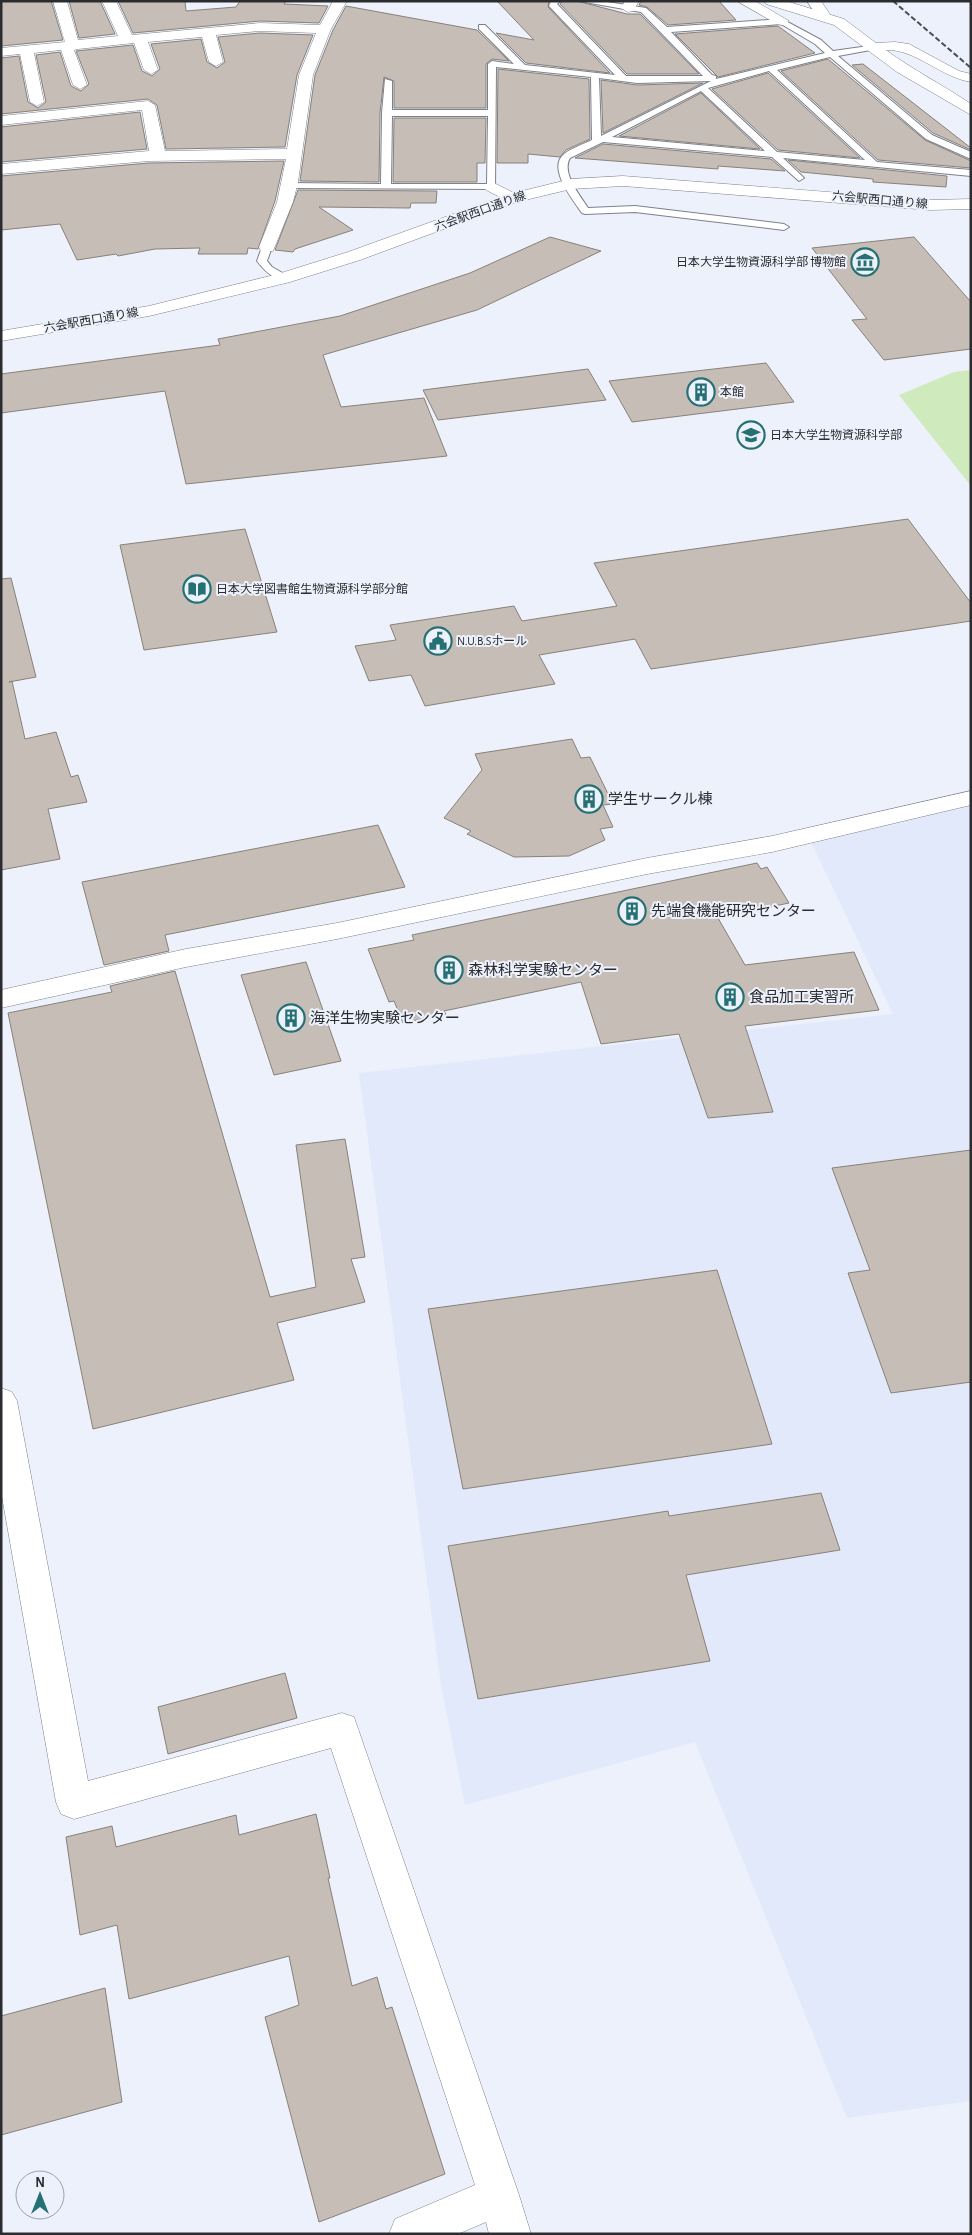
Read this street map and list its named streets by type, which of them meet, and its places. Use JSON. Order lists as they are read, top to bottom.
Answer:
{
  "streets": {
    "street": ["六会駅西口通り線"]
  },
  "places": {
    "museum": ["日本大学生物資源科学部 博物館"],
    "building": [
      "本館",
      "学生サークル棟",
      "先端食機能研究センター",
      "森林科学実験センター",
      "食品加工実習所",
      "海洋生物実験センター"
    ],
    "school or university": ["日本大学生物資源科学部"],
    "library": ["日本大学図書館生物資源科学部分館"],
    "public building": ["N.U.B.Sホール"]
  },
  "north": "top"
}
